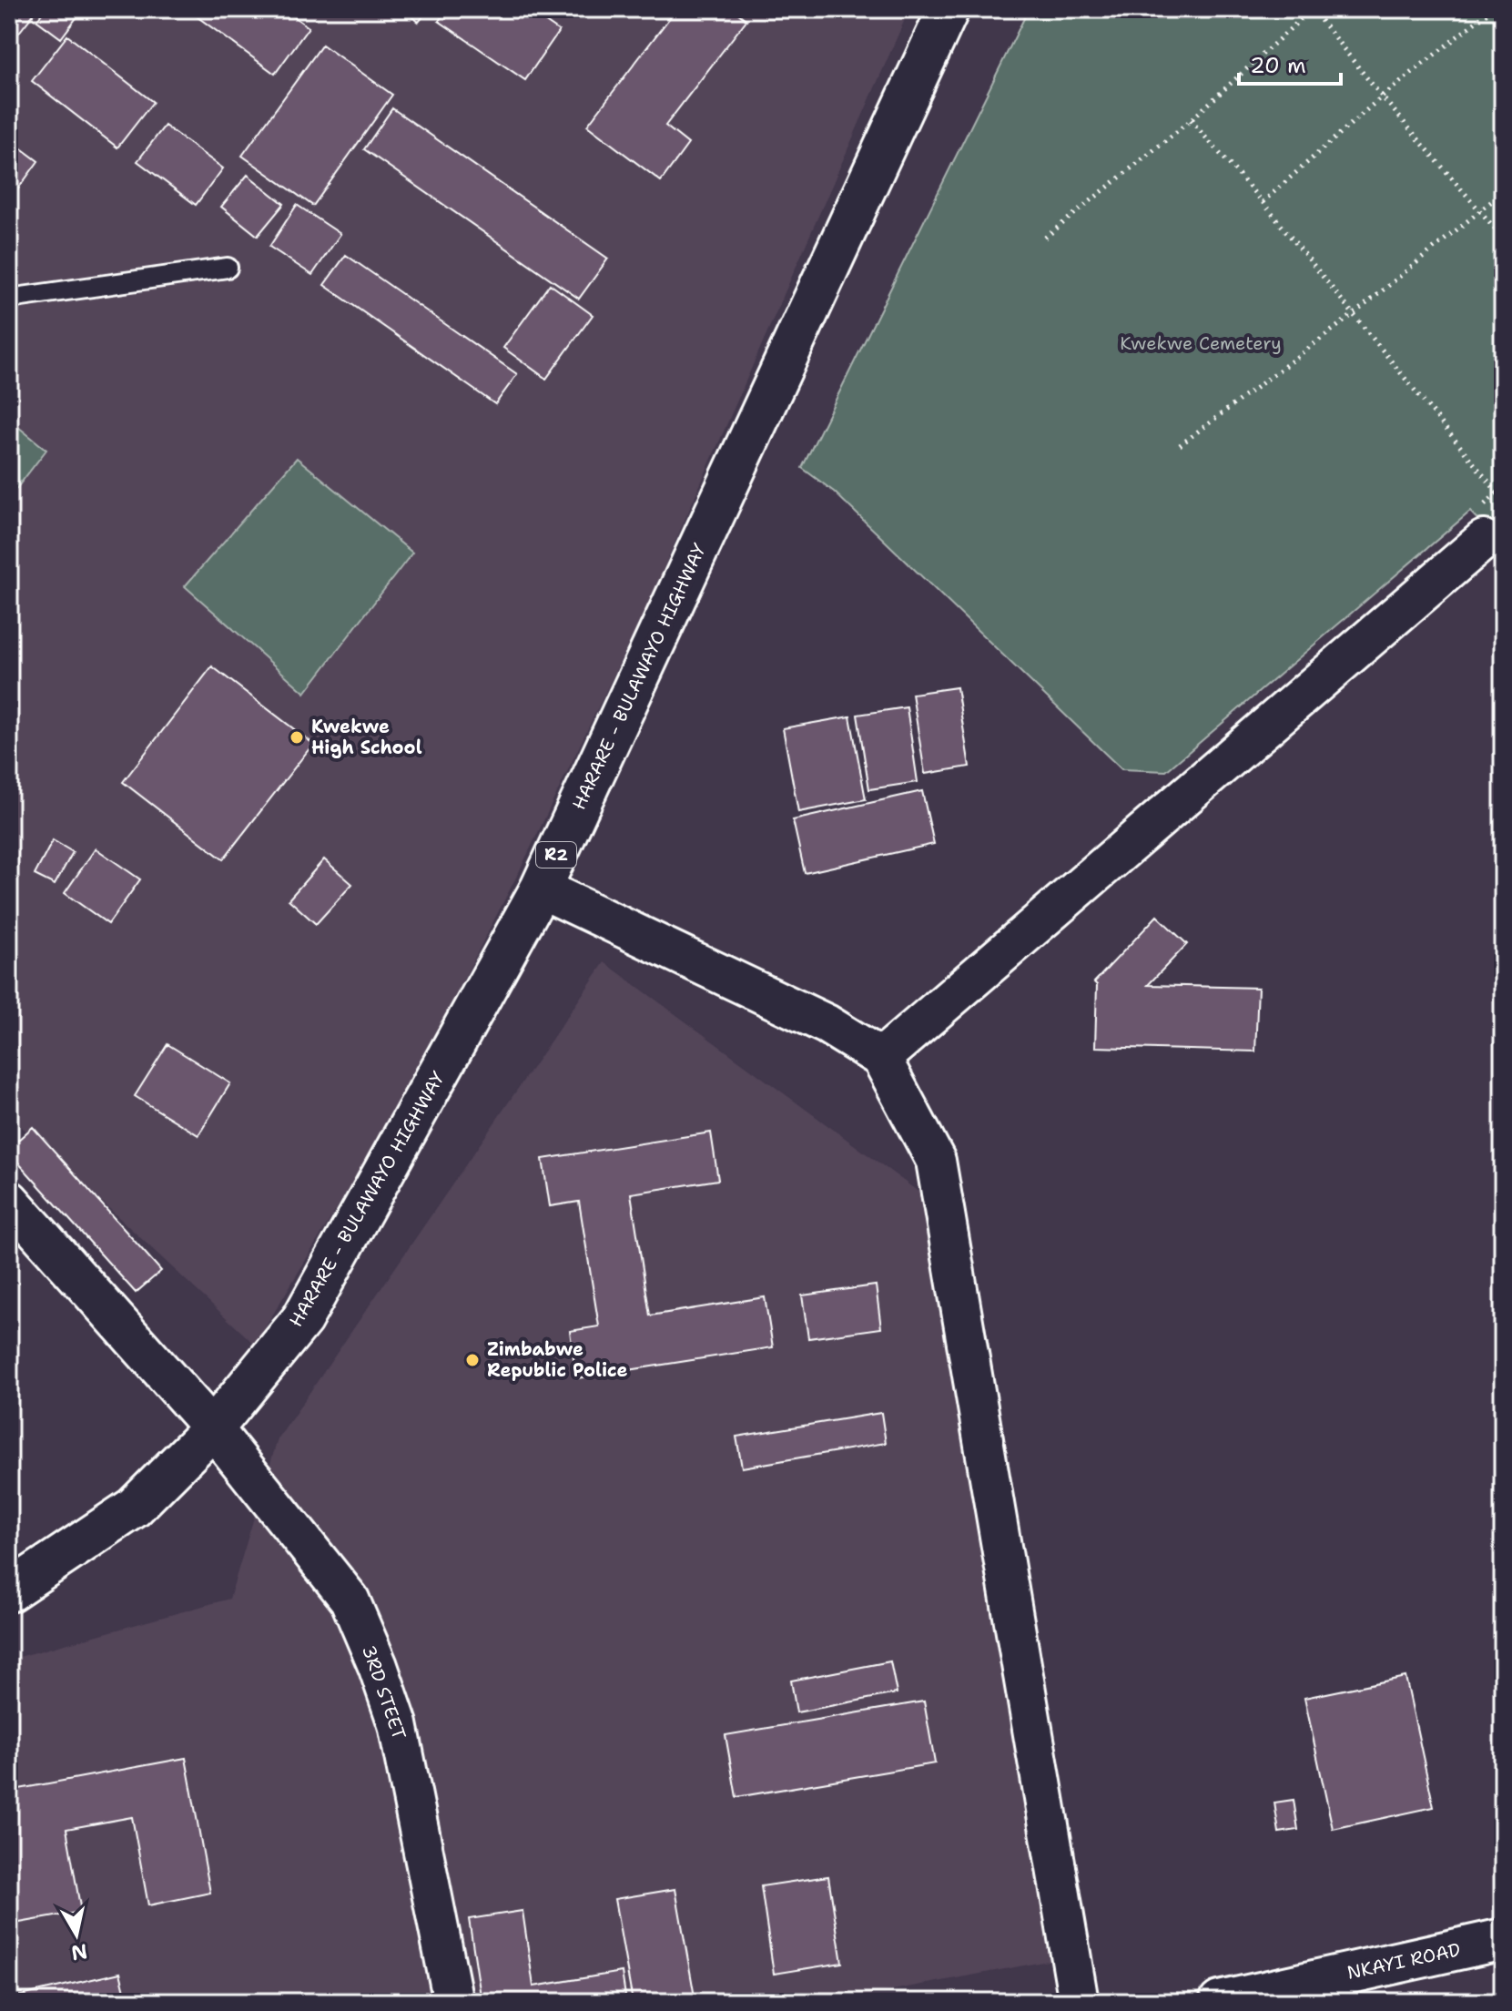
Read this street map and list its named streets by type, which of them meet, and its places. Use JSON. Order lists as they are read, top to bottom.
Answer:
{
  "streets": {
    "main road": ["HARARE - BULAWAYO HIGHWAY", "R2", "NKAYI ROAD"],
    "street": ["3RD STEET"]
  },
  "crossings": [
    ["HARARE - BULAWAYO HIGHWAY", "3RD STEET"]
  ],
  "parks": ["Kwekwe Cemetery"],
  "places": ["Kwekwe High School", "Zimbabwe Republic Police"],
  "scale_bar": "20 m",
  "north": "bottom"
}
